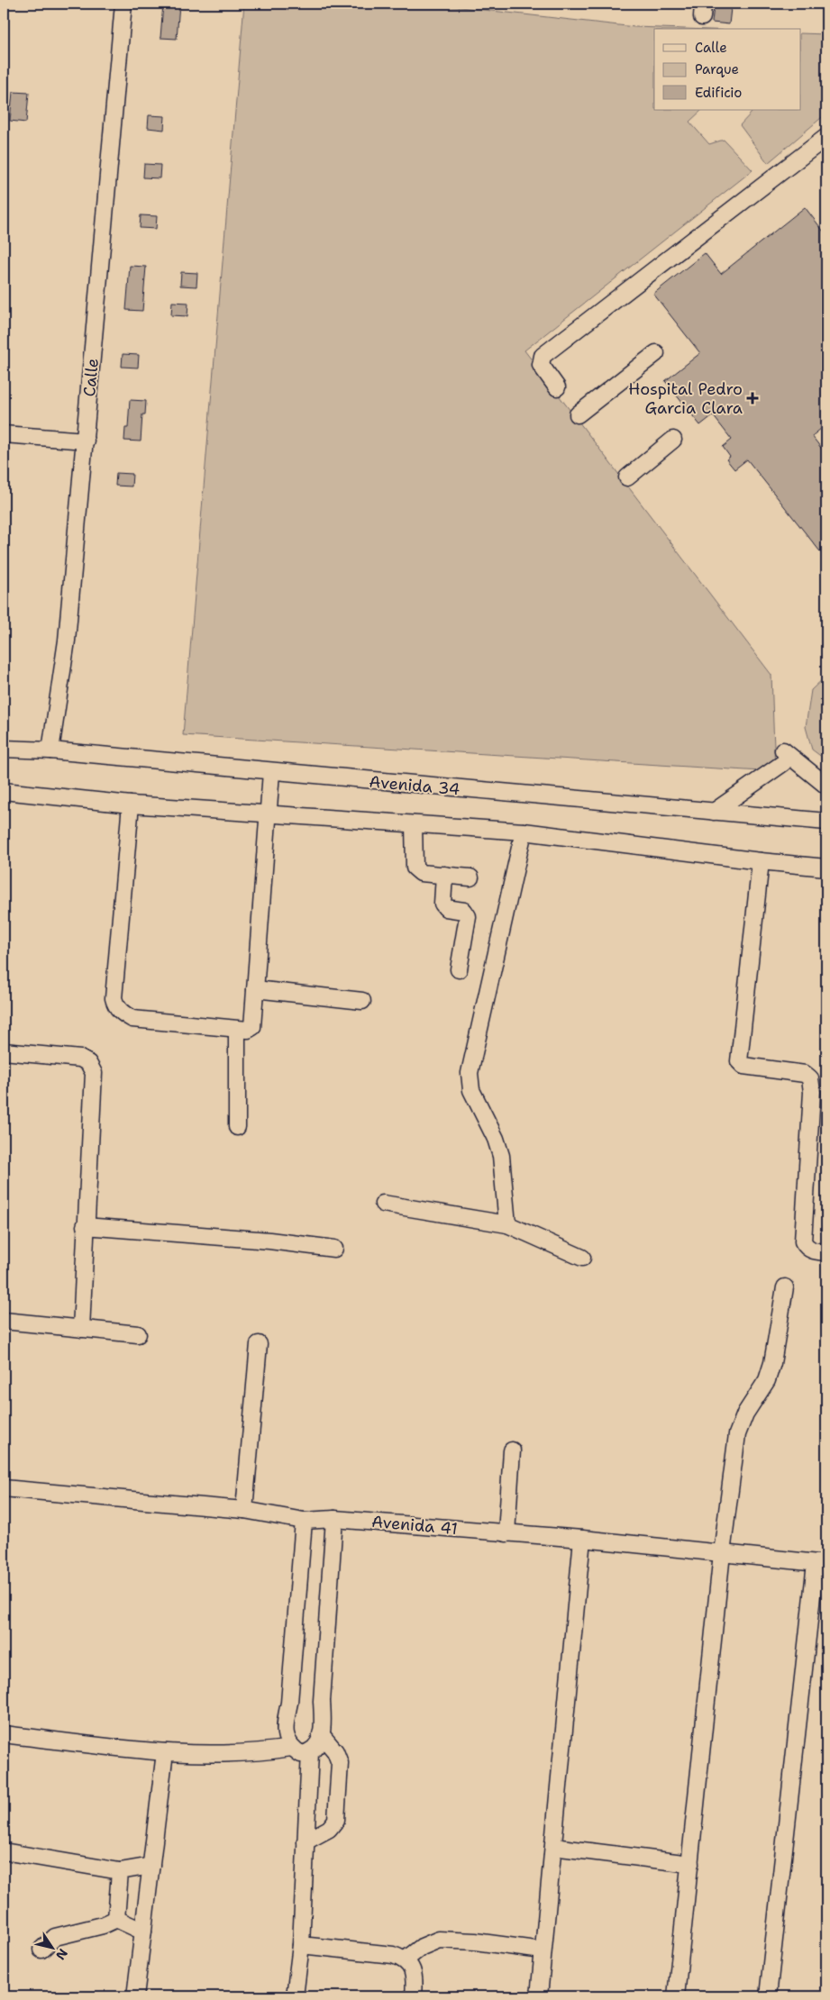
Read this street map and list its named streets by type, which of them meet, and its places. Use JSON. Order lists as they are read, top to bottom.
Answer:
{
  "streets": {
    "street": ["Calle", "Avenida 34", "Avenida 41"]
  },
  "crossings": [
    ["Calle", "Avenida 34"]
  ],
  "places": {
    "health": ["Hospital Pedro Garcia Clara"]
  },
  "legend": ["Calle", "Parque", "Edificio"],
  "north": "bottom right"
}
